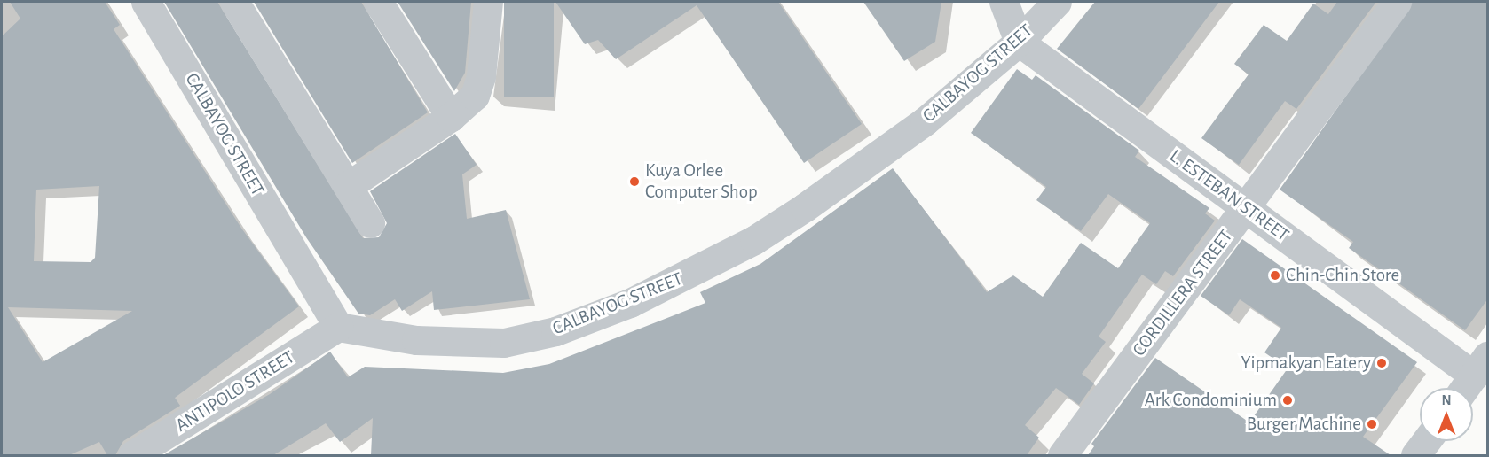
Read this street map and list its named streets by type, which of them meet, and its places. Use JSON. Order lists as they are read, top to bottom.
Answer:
{
  "streets": {
    "street": [
      "CALBAYOG STREET",
      "L. ESTEBAN STREET",
      "CORDILLERA STREET",
      "ANTIPOLO STREET"
    ]
  },
  "crossings": [
    ["CALBAYOG STREET", "L. ESTEBAN STREET"],
    ["CALBAYOG STREET", "ANTIPOLO STREET"],
    ["L. ESTEBAN STREET", "CORDILLERA STREET"]
  ],
  "places": [
    "Kuya Orlee Computer Shop",
    "Chin-Chin Store",
    "Yipmakyan Eatery",
    "Ark Condominium",
    "Burger Machine"
  ],
  "north": "top"
}
